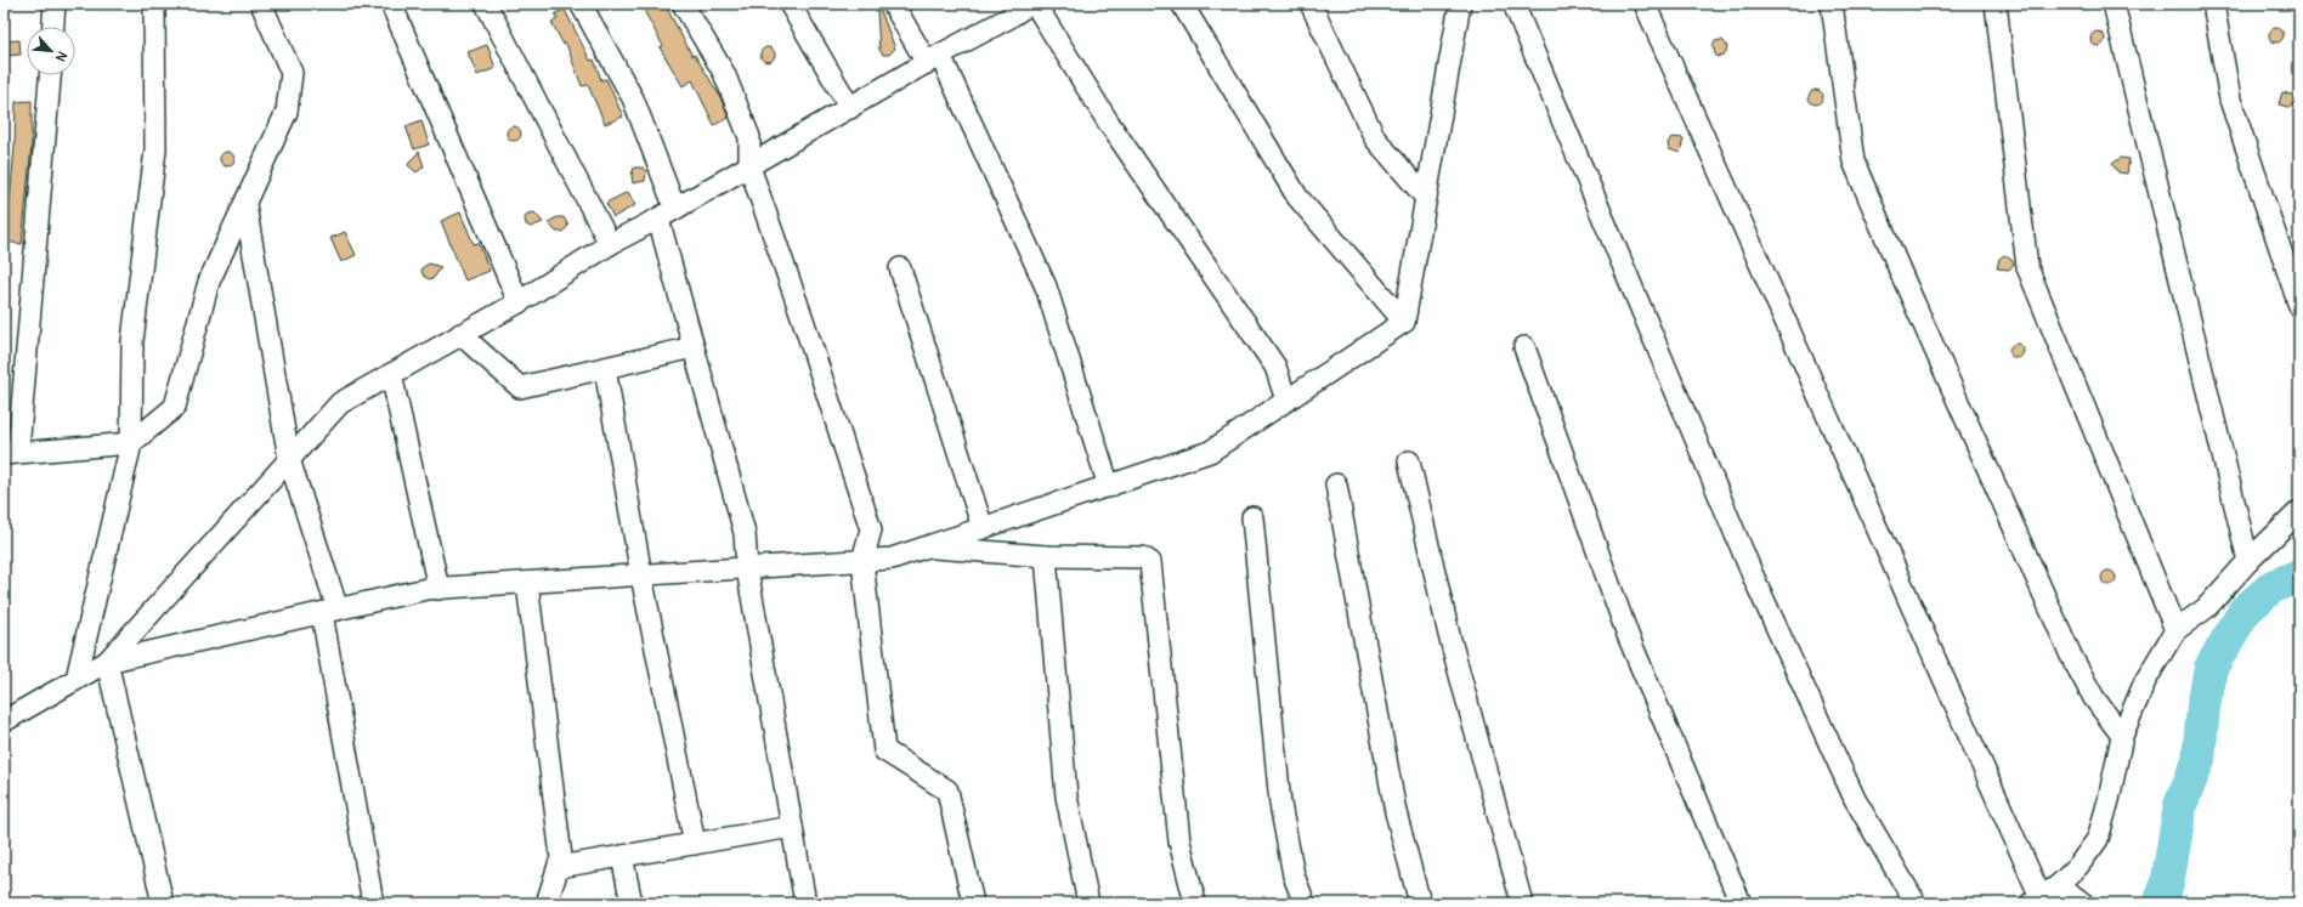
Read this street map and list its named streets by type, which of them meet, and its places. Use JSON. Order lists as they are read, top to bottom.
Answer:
{
  "north": "bottom right"
}
